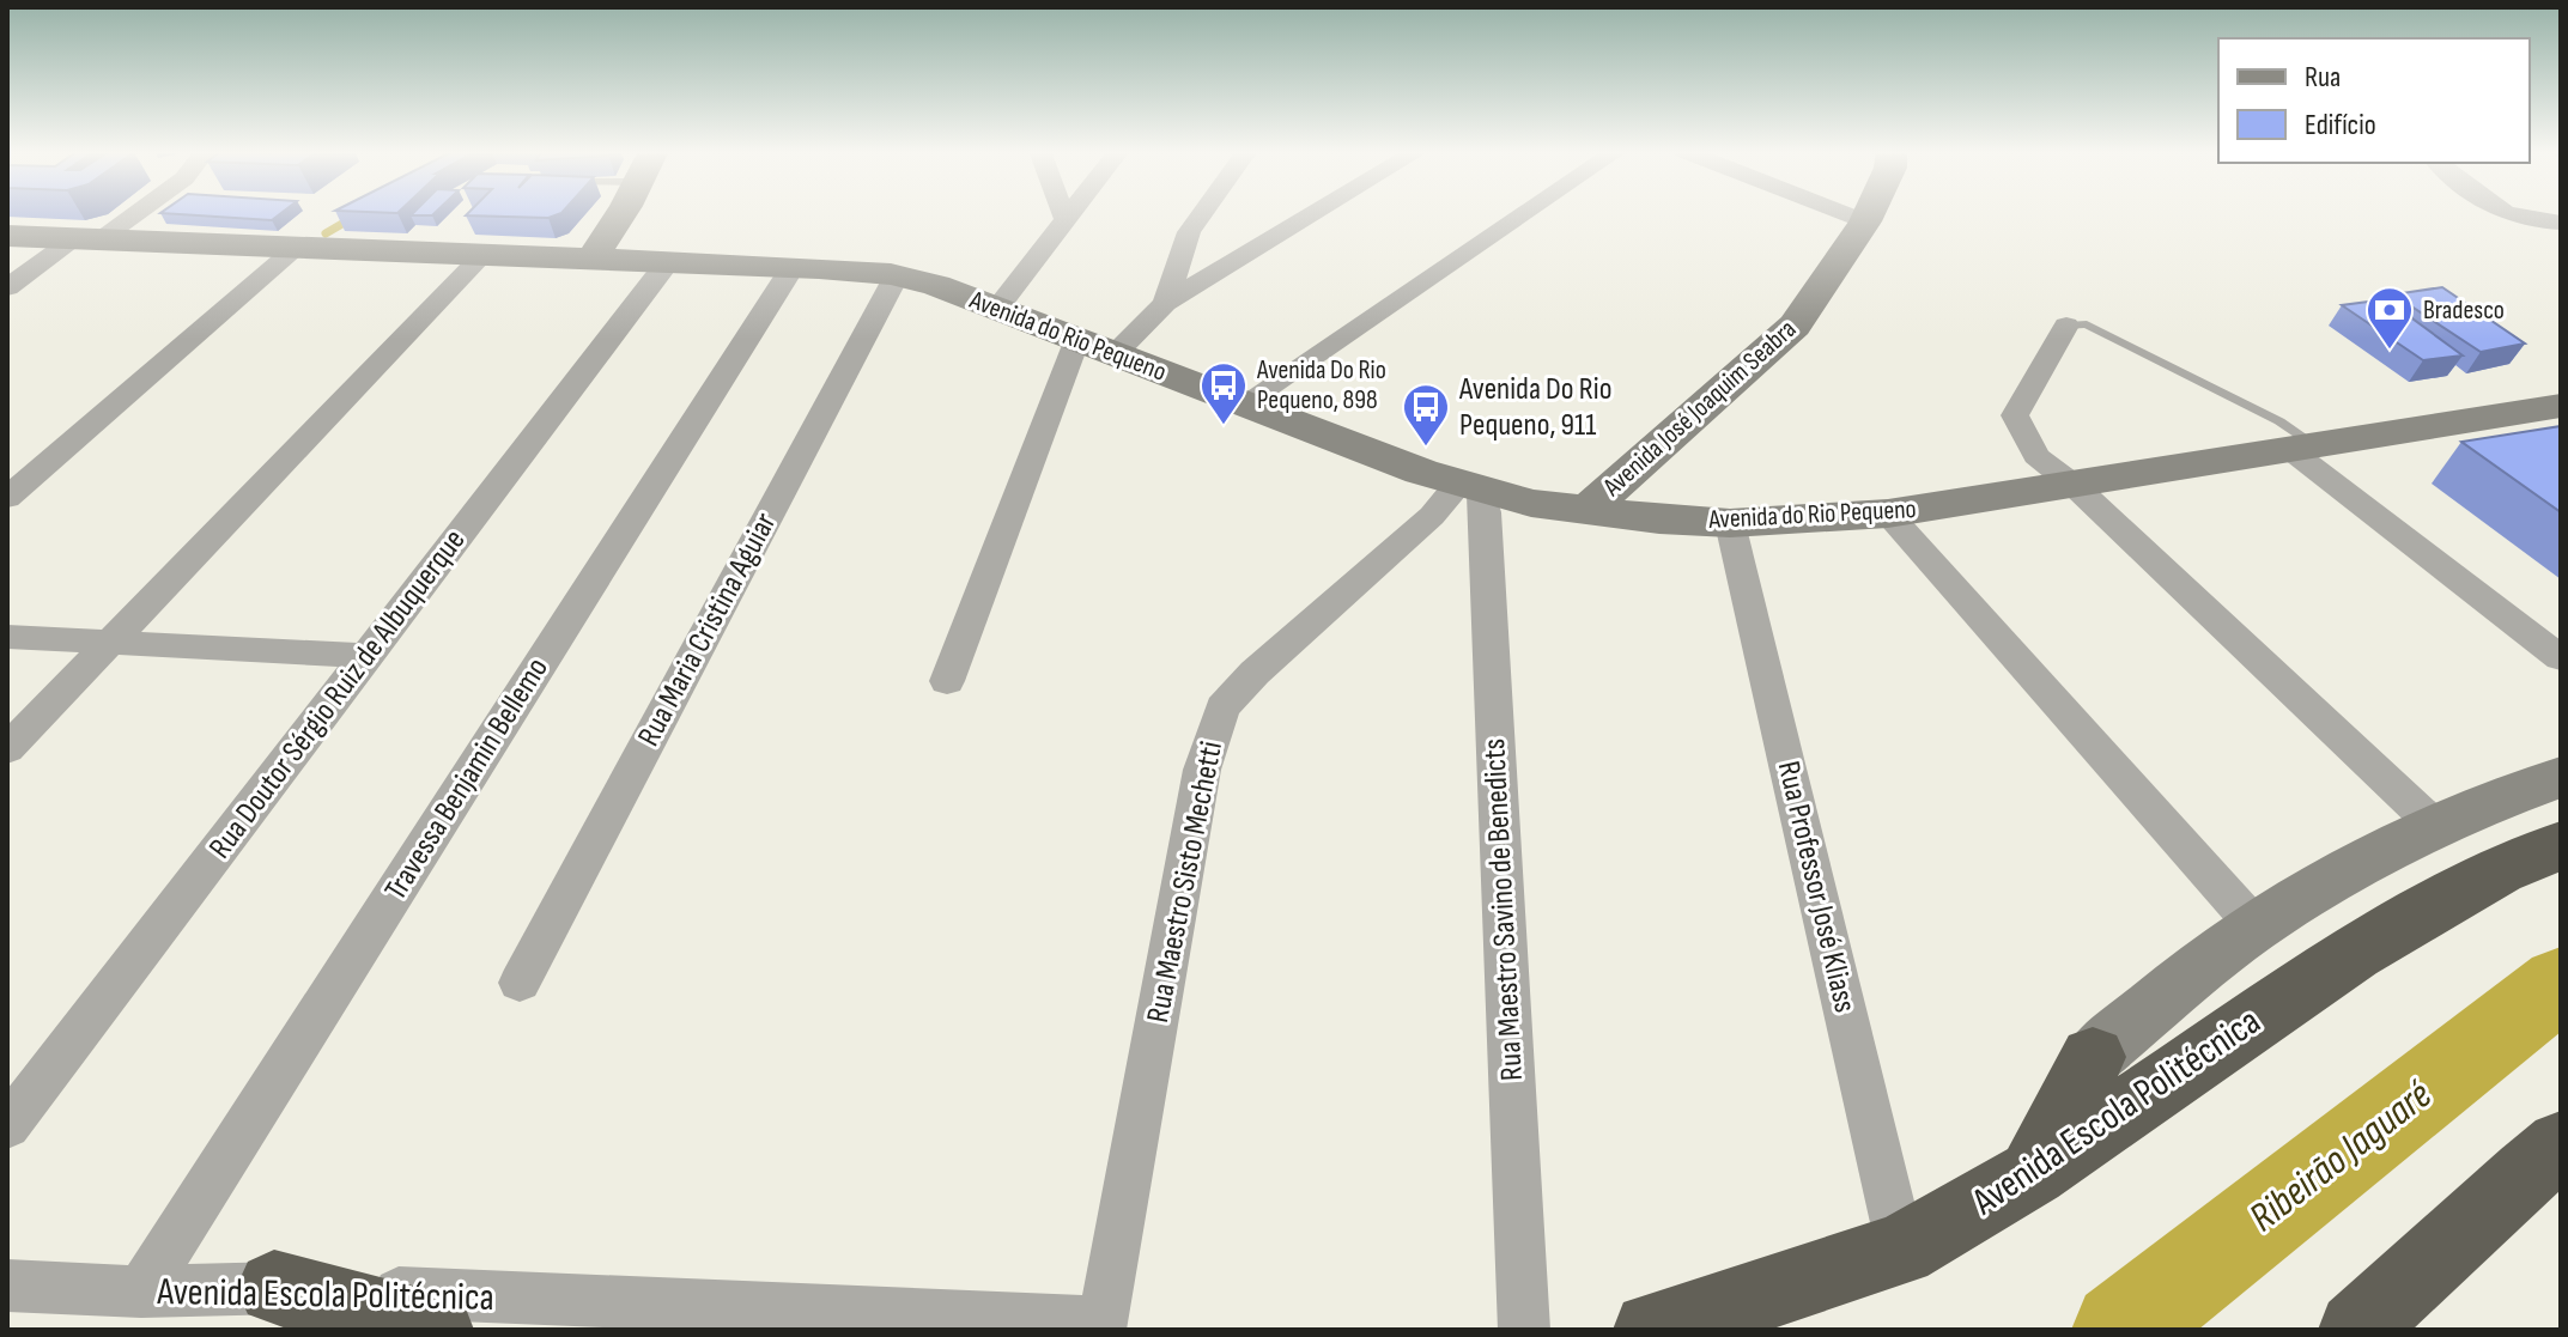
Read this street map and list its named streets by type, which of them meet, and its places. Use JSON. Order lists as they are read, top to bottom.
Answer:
{
  "streets": {
    "highway": ["Avenida Escola Politécnica"],
    "main road": ["Avenida do Rio Pequeno", "Avenida José Joaquim Seabra"],
    "street": [
      "Rua Maria Cristina Aguiar",
      "Rua Doutor Sérgio Ruiz de Albuquerque",
      "Travessa Benjamin Bellemo",
      "Rua Maestro Sisto Mechetti",
      "Rua Professor José Kliass",
      "Rua Maestro Savino de Benedicts"
    ]
  },
  "crossings": [
    ["Avenida do Rio Pequeno", "Avenida José Joaquim Seabra"],
    ["Avenida do Rio Pequeno", "Rua Maria Cristina Aguiar"],
    ["Avenida do Rio Pequeno", "Rua Doutor Sérgio Ruiz de Albuquerque"],
    ["Avenida do Rio Pequeno", "Travessa Benjamin Bellemo"],
    ["Avenida do Rio Pequeno", "Rua Maestro Sisto Mechetti"],
    ["Avenida do Rio Pequeno", "Rua Professor José Kliass"],
    ["Avenida do Rio Pequeno", "Rua Maestro Savino de Benedicts"],
    ["Travessa Benjamin Bellemo", "Avenida Escola Politécnica"],
    ["Rua Maestro Sisto Mechetti", "Rua Maestro Savino de Benedicts"],
    ["Rua Maestro Sisto Mechetti", "Avenida Escola Politécnica"],
    ["Rua Professor José Kliass", "Avenida Escola Politécnica"]
  ],
  "water": ["Ribeirão Jaguaré"],
  "places": {
    "bank": ["Bradesco"],
    "bus stop": ["Avenida Do Rio Pequeno, 898", "Avenida Do Rio Pequeno, 911"]
  },
  "legend": ["Rua", "Edifício"]
}
